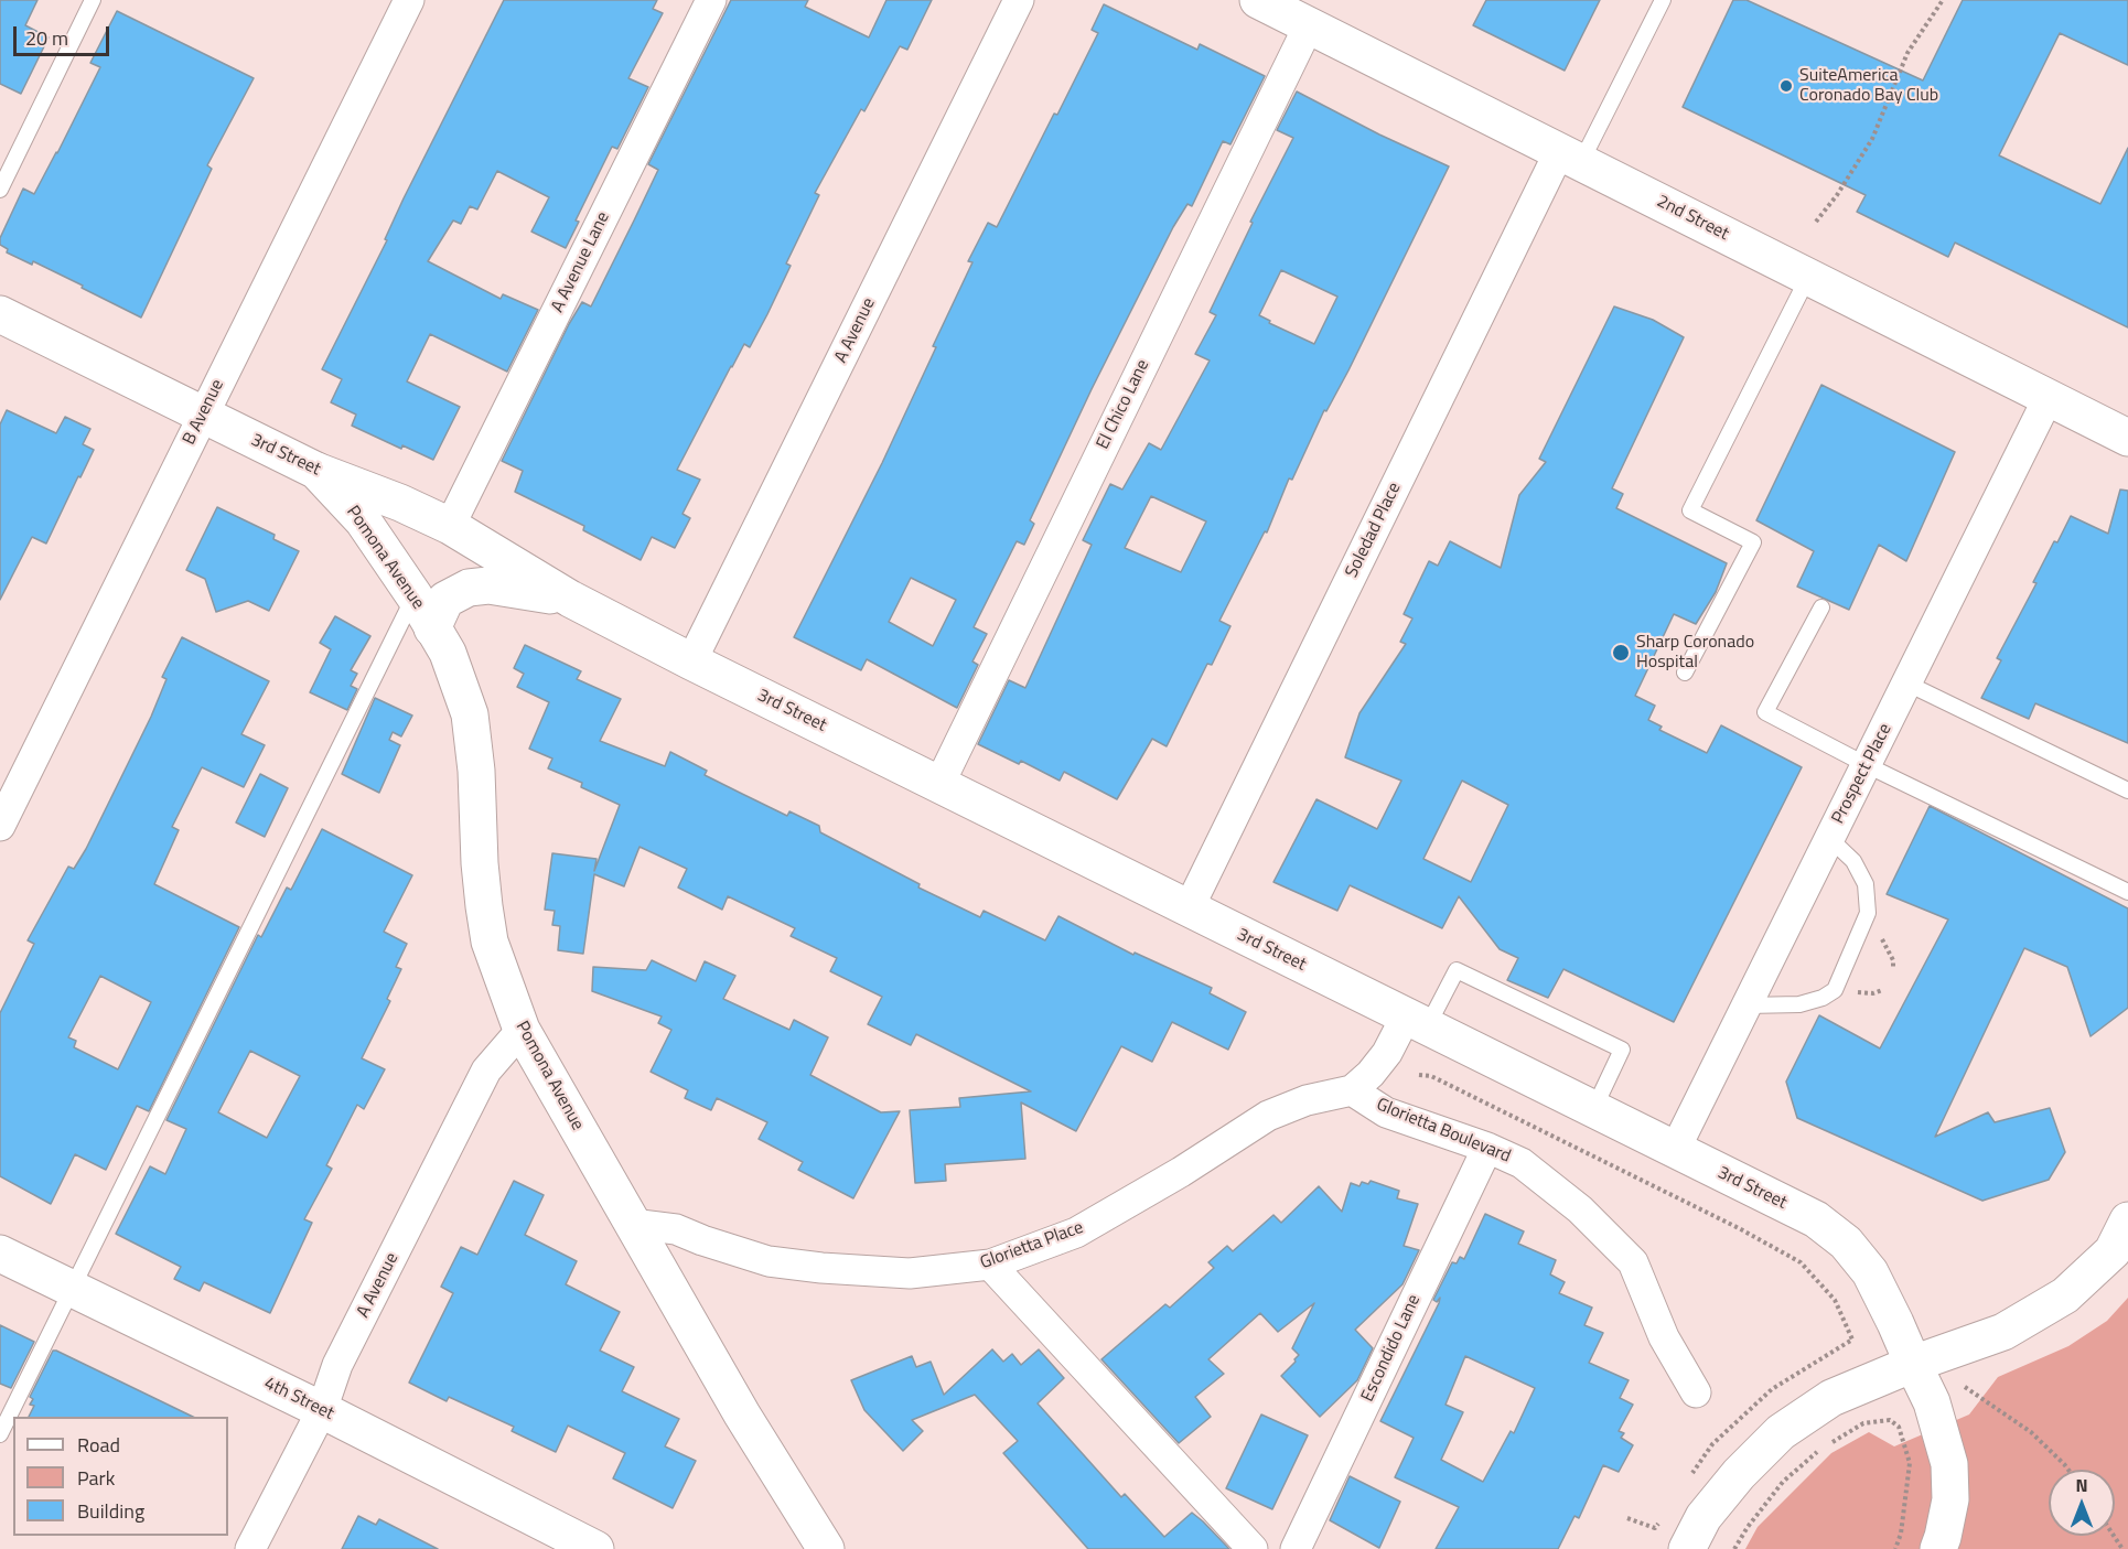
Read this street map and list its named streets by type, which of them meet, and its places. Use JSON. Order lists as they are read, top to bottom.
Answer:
{
  "streets": {
    "main road": [
      "2nd Street",
      "3rd Street",
      "Pomona Avenue",
      "4th Street"
    ],
    "street": [
      "A Avenue Lane",
      "A Avenue",
      "El Chico Lane",
      "B Avenue",
      "Soledad Place",
      "Prospect Place",
      "Glorietta Boulevard",
      "Glorietta Place",
      "Escondido Lane"
    ]
  },
  "crossings": [
    ["2nd Street", "El Chico Lane"],
    ["2nd Street", "Soledad Place"],
    ["2nd Street", "Prospect Place"],
    ["A Avenue Lane", "3rd Street"],
    ["A Avenue", "3rd Street"],
    ["A Avenue", "Pomona Avenue"],
    ["A Avenue", "4th Street"],
    ["El Chico Lane", "3rd Street"],
    ["B Avenue", "3rd Street"],
    ["3rd Street", "Soledad Place"],
    ["3rd Street", "Pomona Avenue"],
    ["3rd Street", "Prospect Place"],
    ["Pomona Avenue", "Glorietta Place"],
    ["Glorietta Boulevard", "Glorietta Place"],
    ["Glorietta Boulevard", "Escondido Lane"]
  ],
  "places": ["SuiteAmerica Coronado Bay Club", "Sharp Coronado Hospital"],
  "legend": ["Road", "Park", "Building"],
  "scale_bar": "20 m",
  "north": "top"
}
